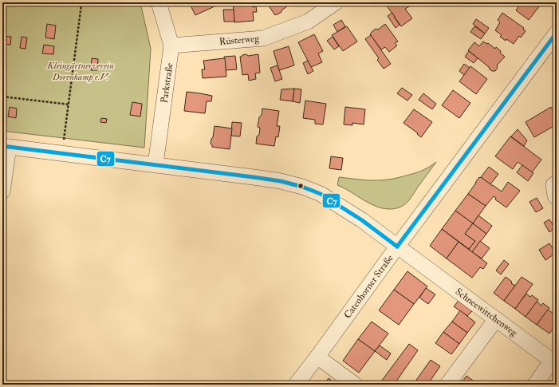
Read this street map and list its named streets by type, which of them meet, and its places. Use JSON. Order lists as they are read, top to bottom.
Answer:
{
  "streets": {
    "street": [
      "Rüsterweg",
      "Parkstraße",
      "Catenhorner Straße",
      "Schneewittchenweg"
    ]
  },
  "crossings": [
    ["Rüsterweg", "Parkstraße"],
    ["Parkstraße", "Schneewittchenweg"],
    ["Catenhorner Straße", "Schneewittchenweg"]
  ],
  "parks": ["Kleingärtnerverein Dorenkamp e.V."],
  "lines": ["transit line C7"]
}
